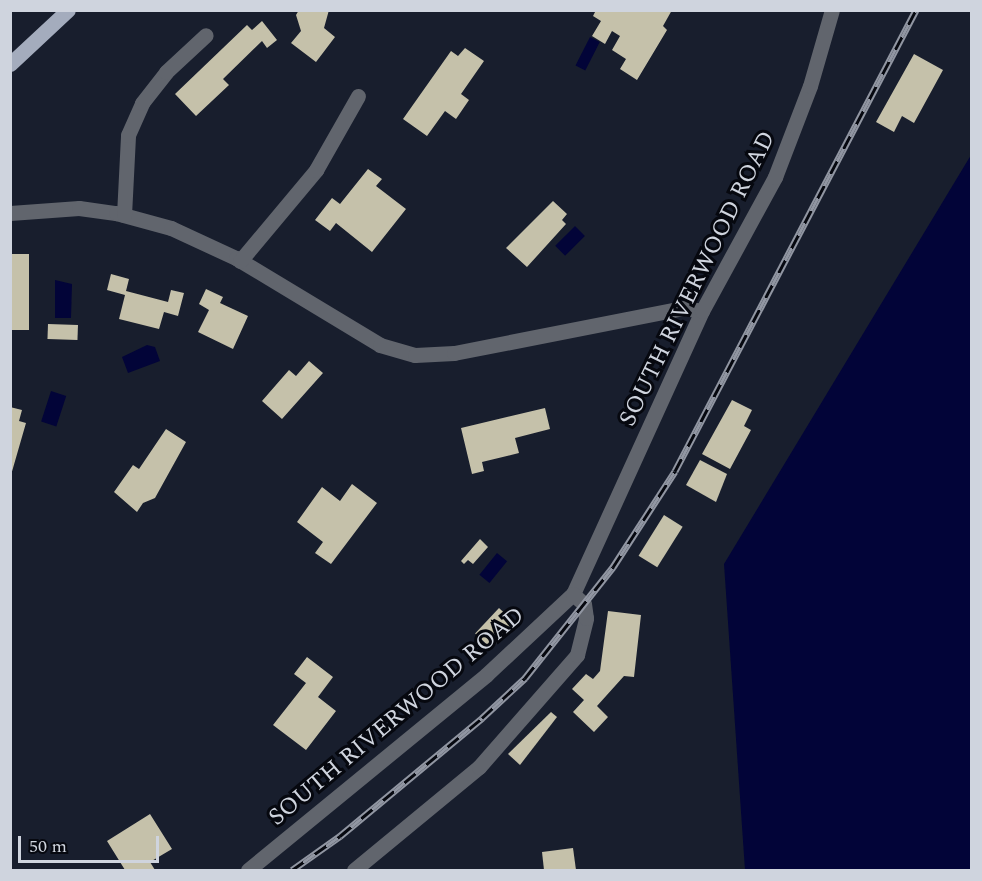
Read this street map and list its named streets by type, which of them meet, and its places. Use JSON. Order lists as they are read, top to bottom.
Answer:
{
  "streets": {
    "street": ["SOUTH RIVERWOOD ROAD"]
  },
  "scale_bar": "50 m"
}
